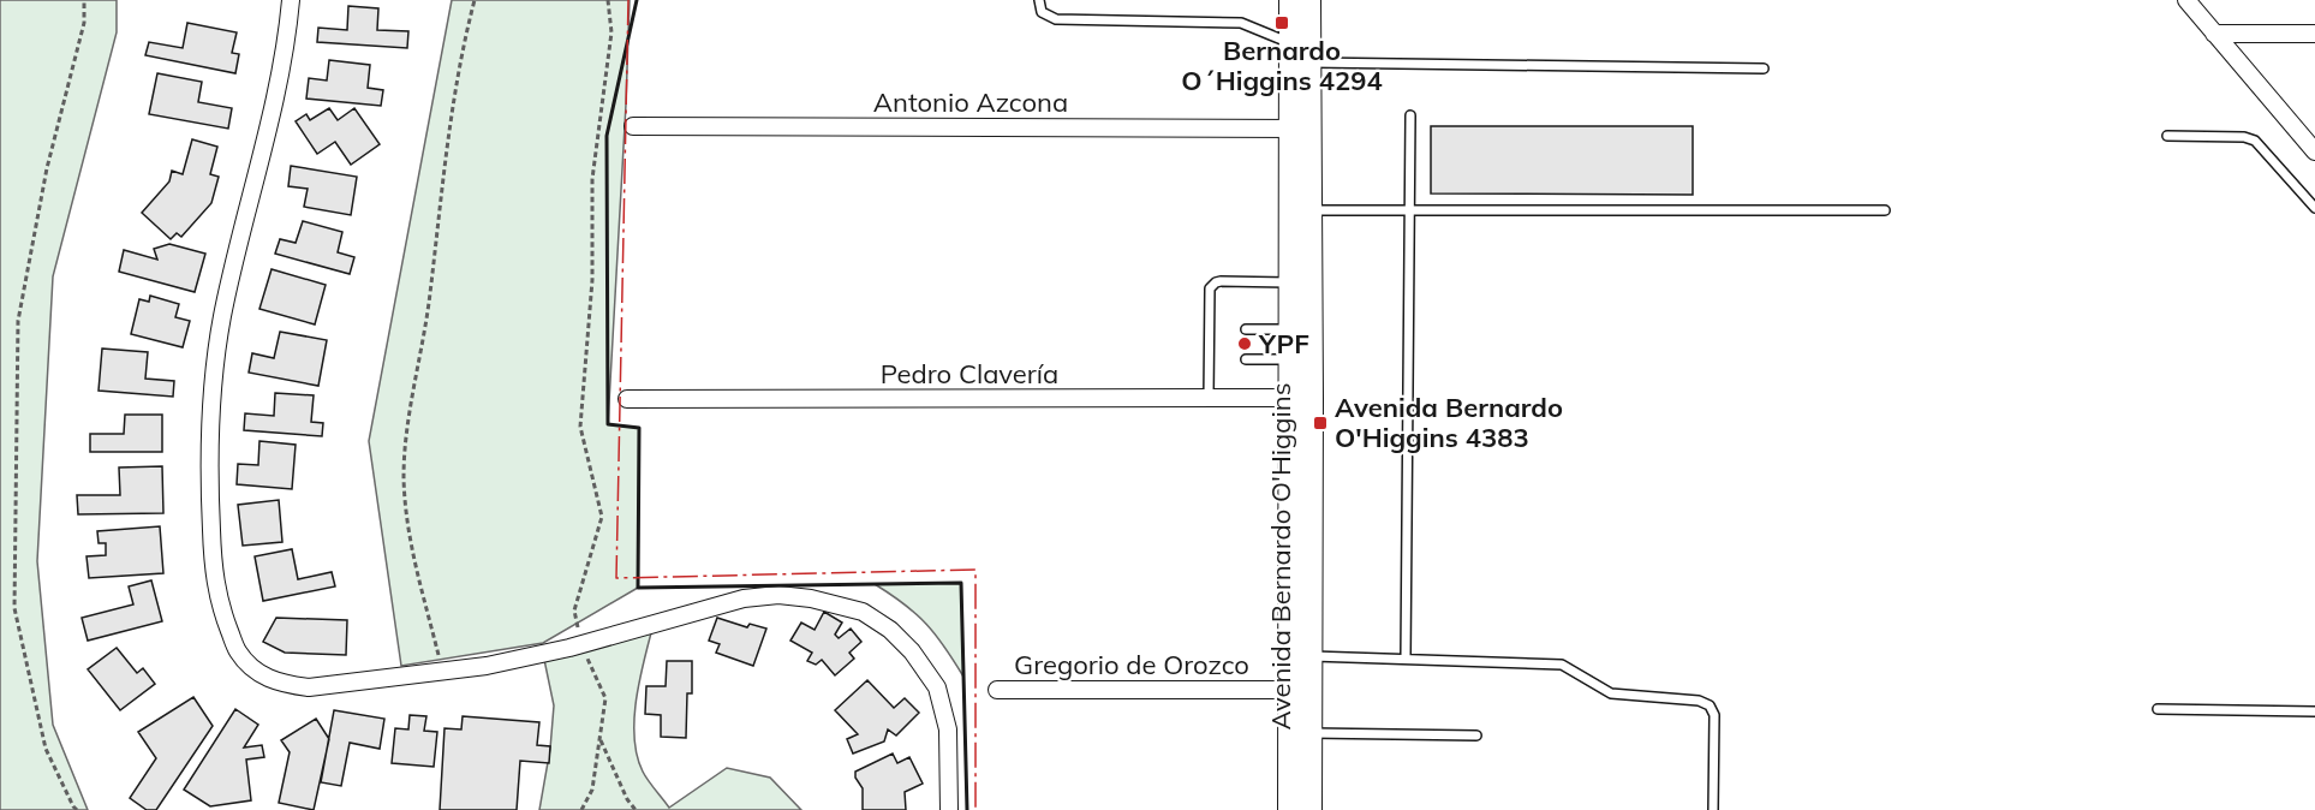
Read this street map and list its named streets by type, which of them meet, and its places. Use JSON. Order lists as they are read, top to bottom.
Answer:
{
  "streets": {
    "main road": ["Avenida Bernardo O'Higgins"],
    "street": ["Antonio Azcona", "Pedro Clavería", "Gregorio de Orozco"]
  },
  "crossings": [
    ["Antonio Azcona", "Avenida Bernardo O'Higgins"],
    ["Pedro Clavería", "Avenida Bernardo O'Higgins"],
    ["Avenida Bernardo O'Higgins", "Gregorio de Orozco"]
  ],
  "places": {
    "transit": ["Bernardo O´Higgins 4294", "Avenida Bernardo O'Higgins 4383"],
    "other": ["YPF"]
  }
}
